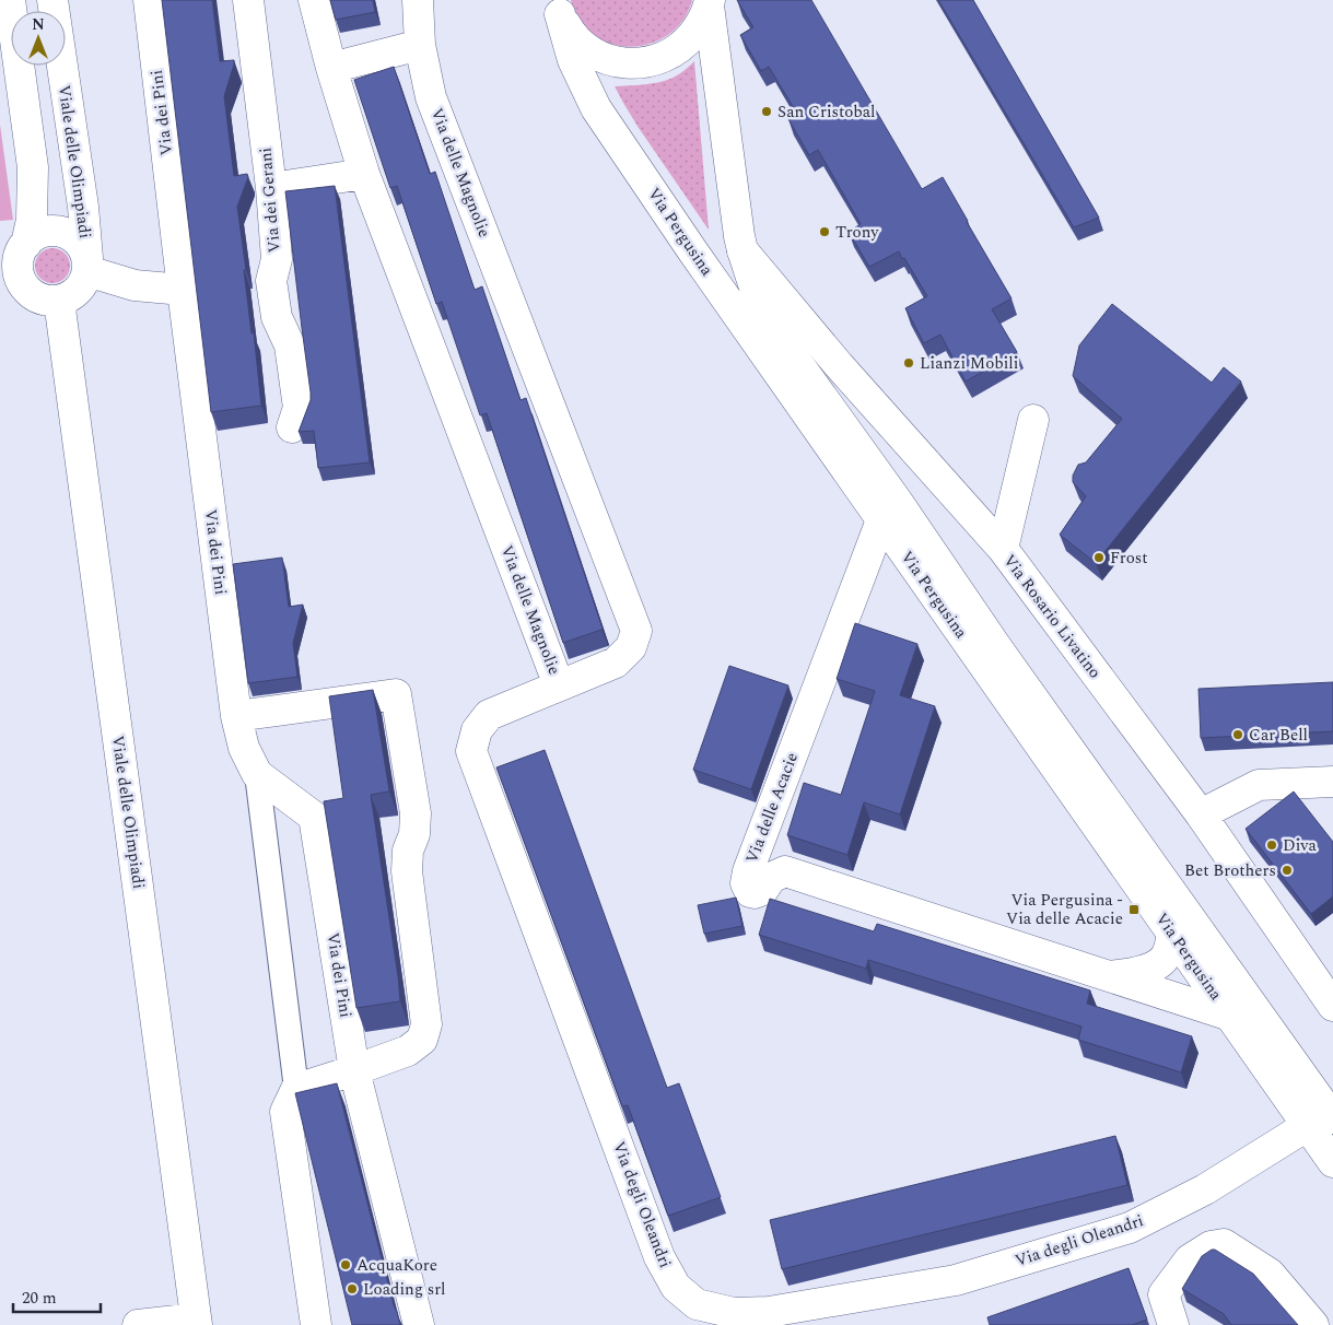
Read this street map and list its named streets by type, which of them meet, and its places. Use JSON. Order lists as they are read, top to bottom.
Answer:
{
  "streets": {
    "street": [
      "Via dei Pini",
      "Viale delle Olimpiadi",
      "Via delle Magnolie",
      "Via dei Gerani",
      "Via Pergusina",
      "Via Rosario Livatino",
      "Via delle Acacie",
      "Via degli Oleandri"
    ]
  },
  "crossings": [
    ["Via delle Magnolie", "Via degli Oleandri"],
    ["Via Pergusina", "Via Rosario Livatino"],
    ["Via Pergusina", "Via delle Acacie"],
    ["Via Pergusina", "Via degli Oleandri"]
  ],
  "places": {
    "other": [
      "San Cristobal",
      "Trony",
      "Lianzi Mobili",
      "Frost",
      "Car Bell",
      "Diva",
      "Bet Brothers",
      "AcquaKore",
      "Loading srl"
    ],
    "transit": ["Via Pergusina - Via delle Acacie"]
  },
  "scale_bar": "20 m",
  "north": "top"
}
